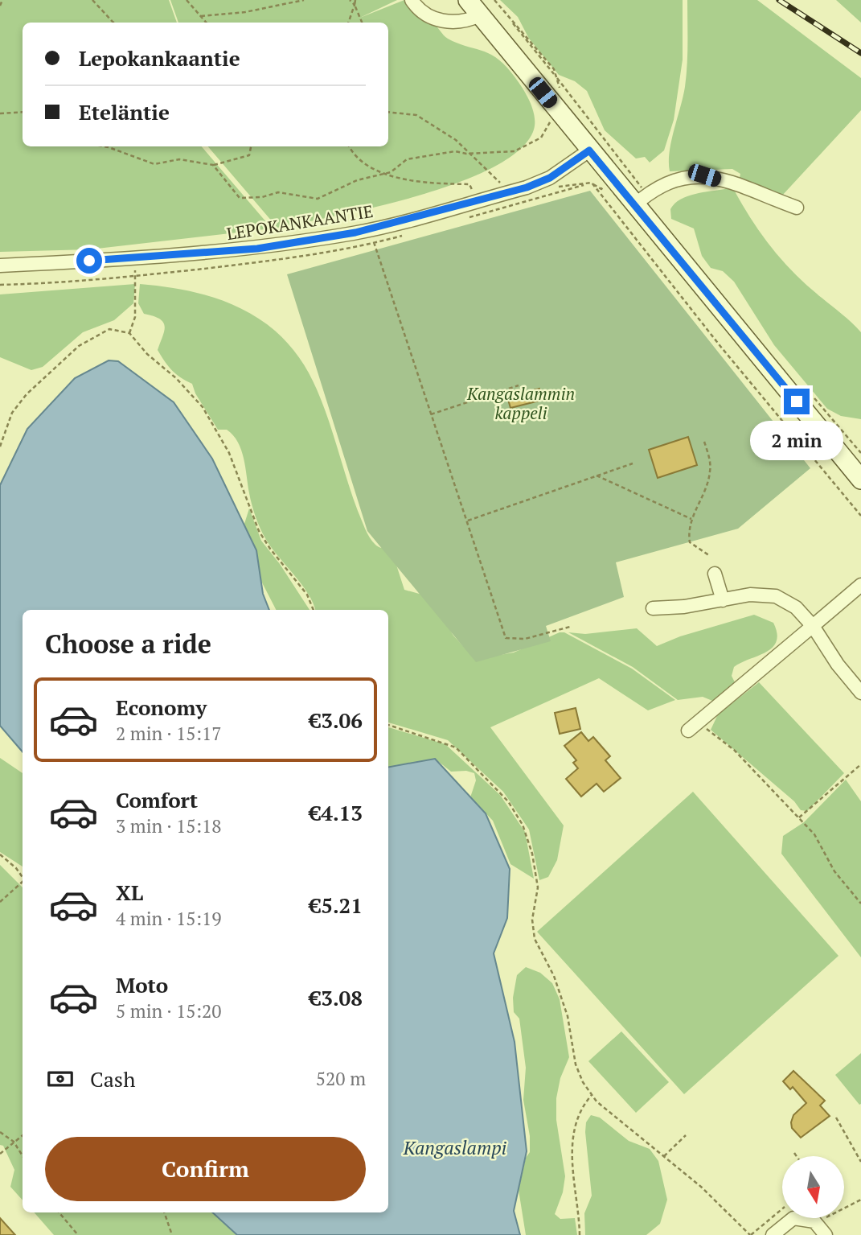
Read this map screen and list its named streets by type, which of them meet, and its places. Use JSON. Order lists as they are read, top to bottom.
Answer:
{
  "streets": {
    "street": ["LEPOKANKAANTIE"]
  },
  "water": ["Kangaslampi"],
  "parks": ["Kangaslammin kappeli"],
  "north": "bottom",
  "page": {
    "banner": ["Lepokankaantie", "Eteläntie"],
    "bubble": "2 min",
    "heading": "Choose a ride",
    "list": [
      {
        "name": "Economy",
        "note": "2 min · 15:17",
        "value": "€3.06"
      },
      {
        "name": "Comfort",
        "note": "3 min · 15:18",
        "value": "€4.13"
      },
      {
        "name": "XL",
        "note": "4 min · 15:19",
        "value": "€5.21"
      },
      {
        "name": "Moto",
        "note": "5 min · 15:20",
        "value": "€3.08"
      }
    ],
    "pay": ["Cash", "520 m"],
    "buttons": "Confirm"
  }
}
